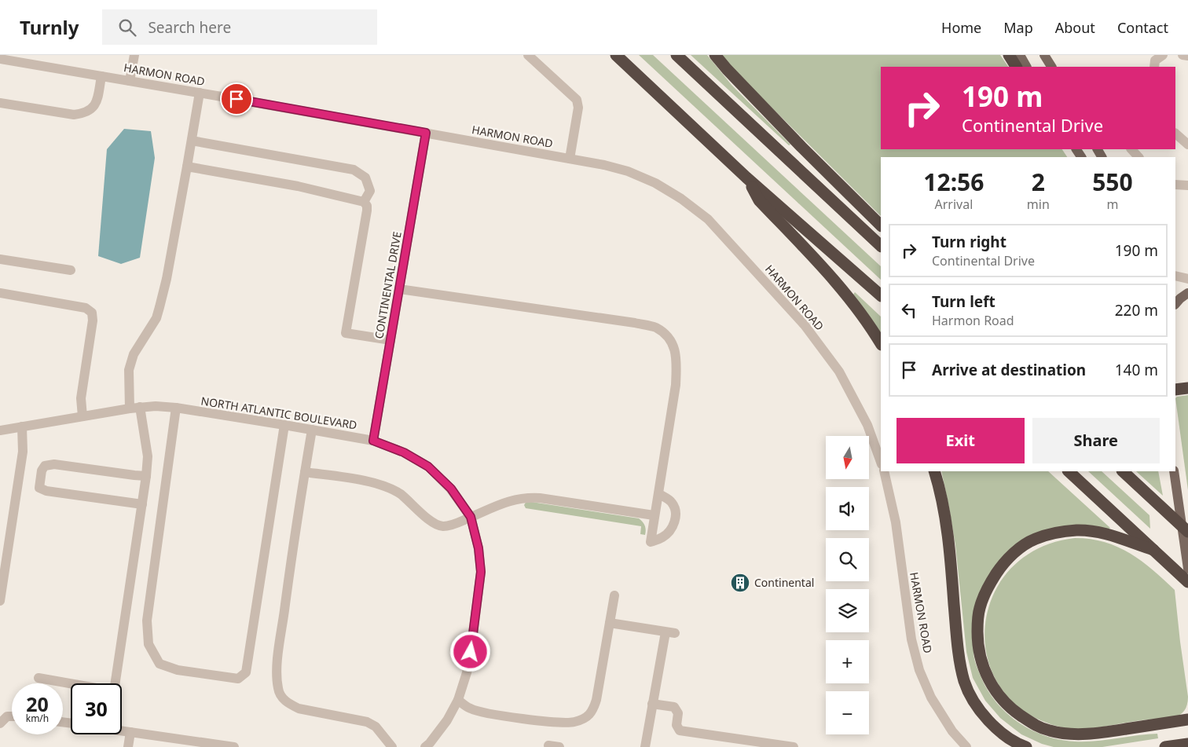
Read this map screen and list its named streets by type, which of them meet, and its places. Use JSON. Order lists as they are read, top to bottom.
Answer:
{
  "streets": {
    "street": ["HARMON ROAD", "CONTINENTAL DRIVE", "NORTH ATLANTIC BOULEVARD"]
  },
  "crossings": [
    ["HARMON ROAD", "CONTINENTAL DRIVE"],
    ["CONTINENTAL DRIVE", "NORTH ATLANTIC BOULEVARD"]
  ],
  "places": {
    "building": ["Continental"]
  },
  "north": "bottom",
  "page": {
    "header": "Turnly",
    "search": "Search here",
    "nav": [
      "Home",
      "Map",
      "About",
      "Contact"
    ],
    "turn": ["190 m", "Continental Drive"],
    "eta": [
      "12:56",
      "Arrival",
      "2",
      "min",
      "550",
      "m"
    ],
    "list": [
      {
        "name": "Turn right",
        "note": "Continental Drive",
        "value": "190 m"
      },
      {
        "name": "Turn left",
        "note": "Harmon Road",
        "value": "220 m"
      },
      {
        "name": "Arrive at destination",
        "value": "140 m"
      }
    ],
    "buttons": ["Exit", "Share"],
    "map_buttons": ["+", "−"],
    "speed": "20 km/h",
    "limit": "30"
  }
}
